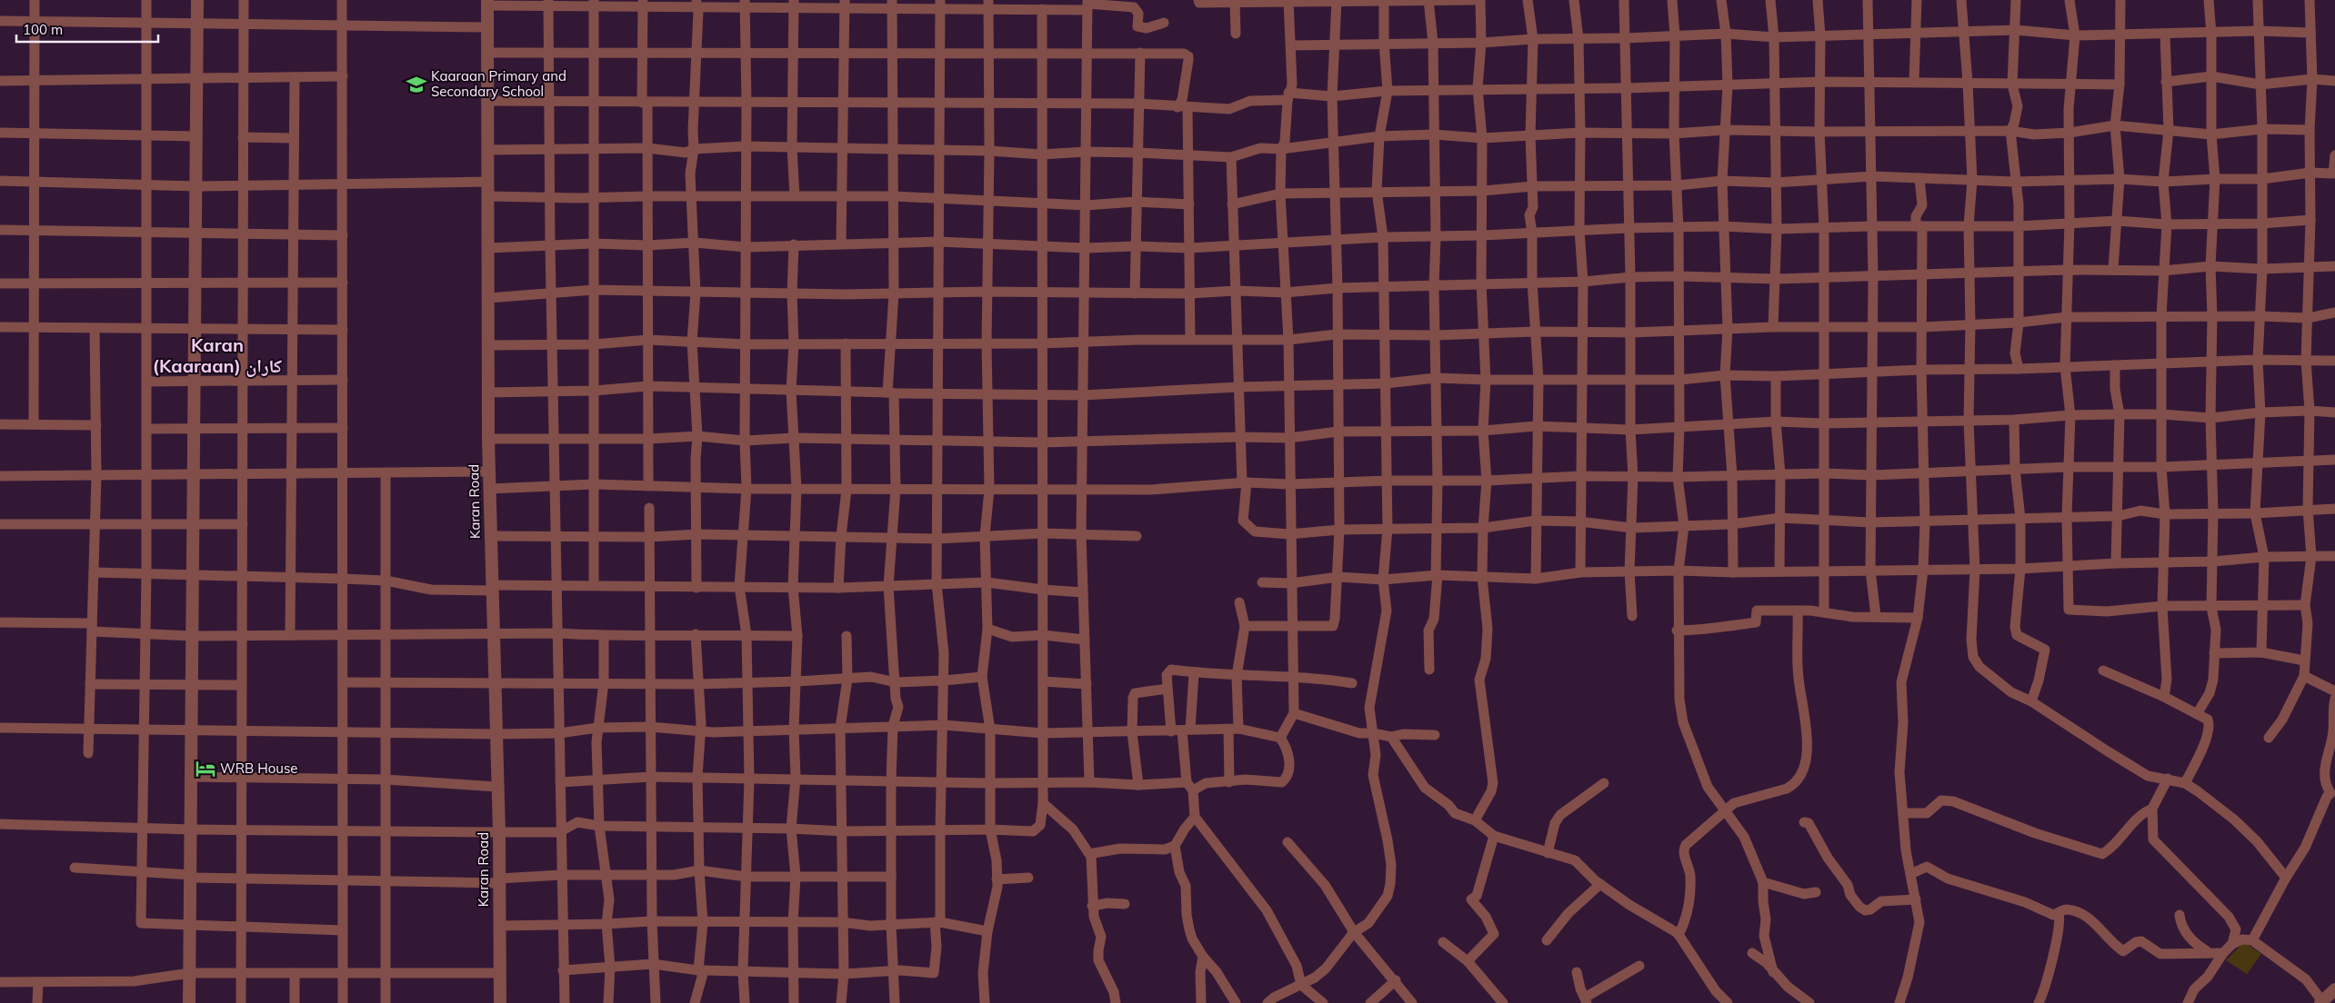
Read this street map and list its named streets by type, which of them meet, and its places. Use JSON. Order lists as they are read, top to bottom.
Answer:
{
  "streets": {
    "street": ["Karan Road"]
  },
  "districts": ["Karan (Kaaraan) كاران"],
  "places": {
    "school or university": ["Kaaraan Primary and Secondary School"],
    "hotel": ["WRB House"]
  },
  "scale_bar": "100 m"
}
